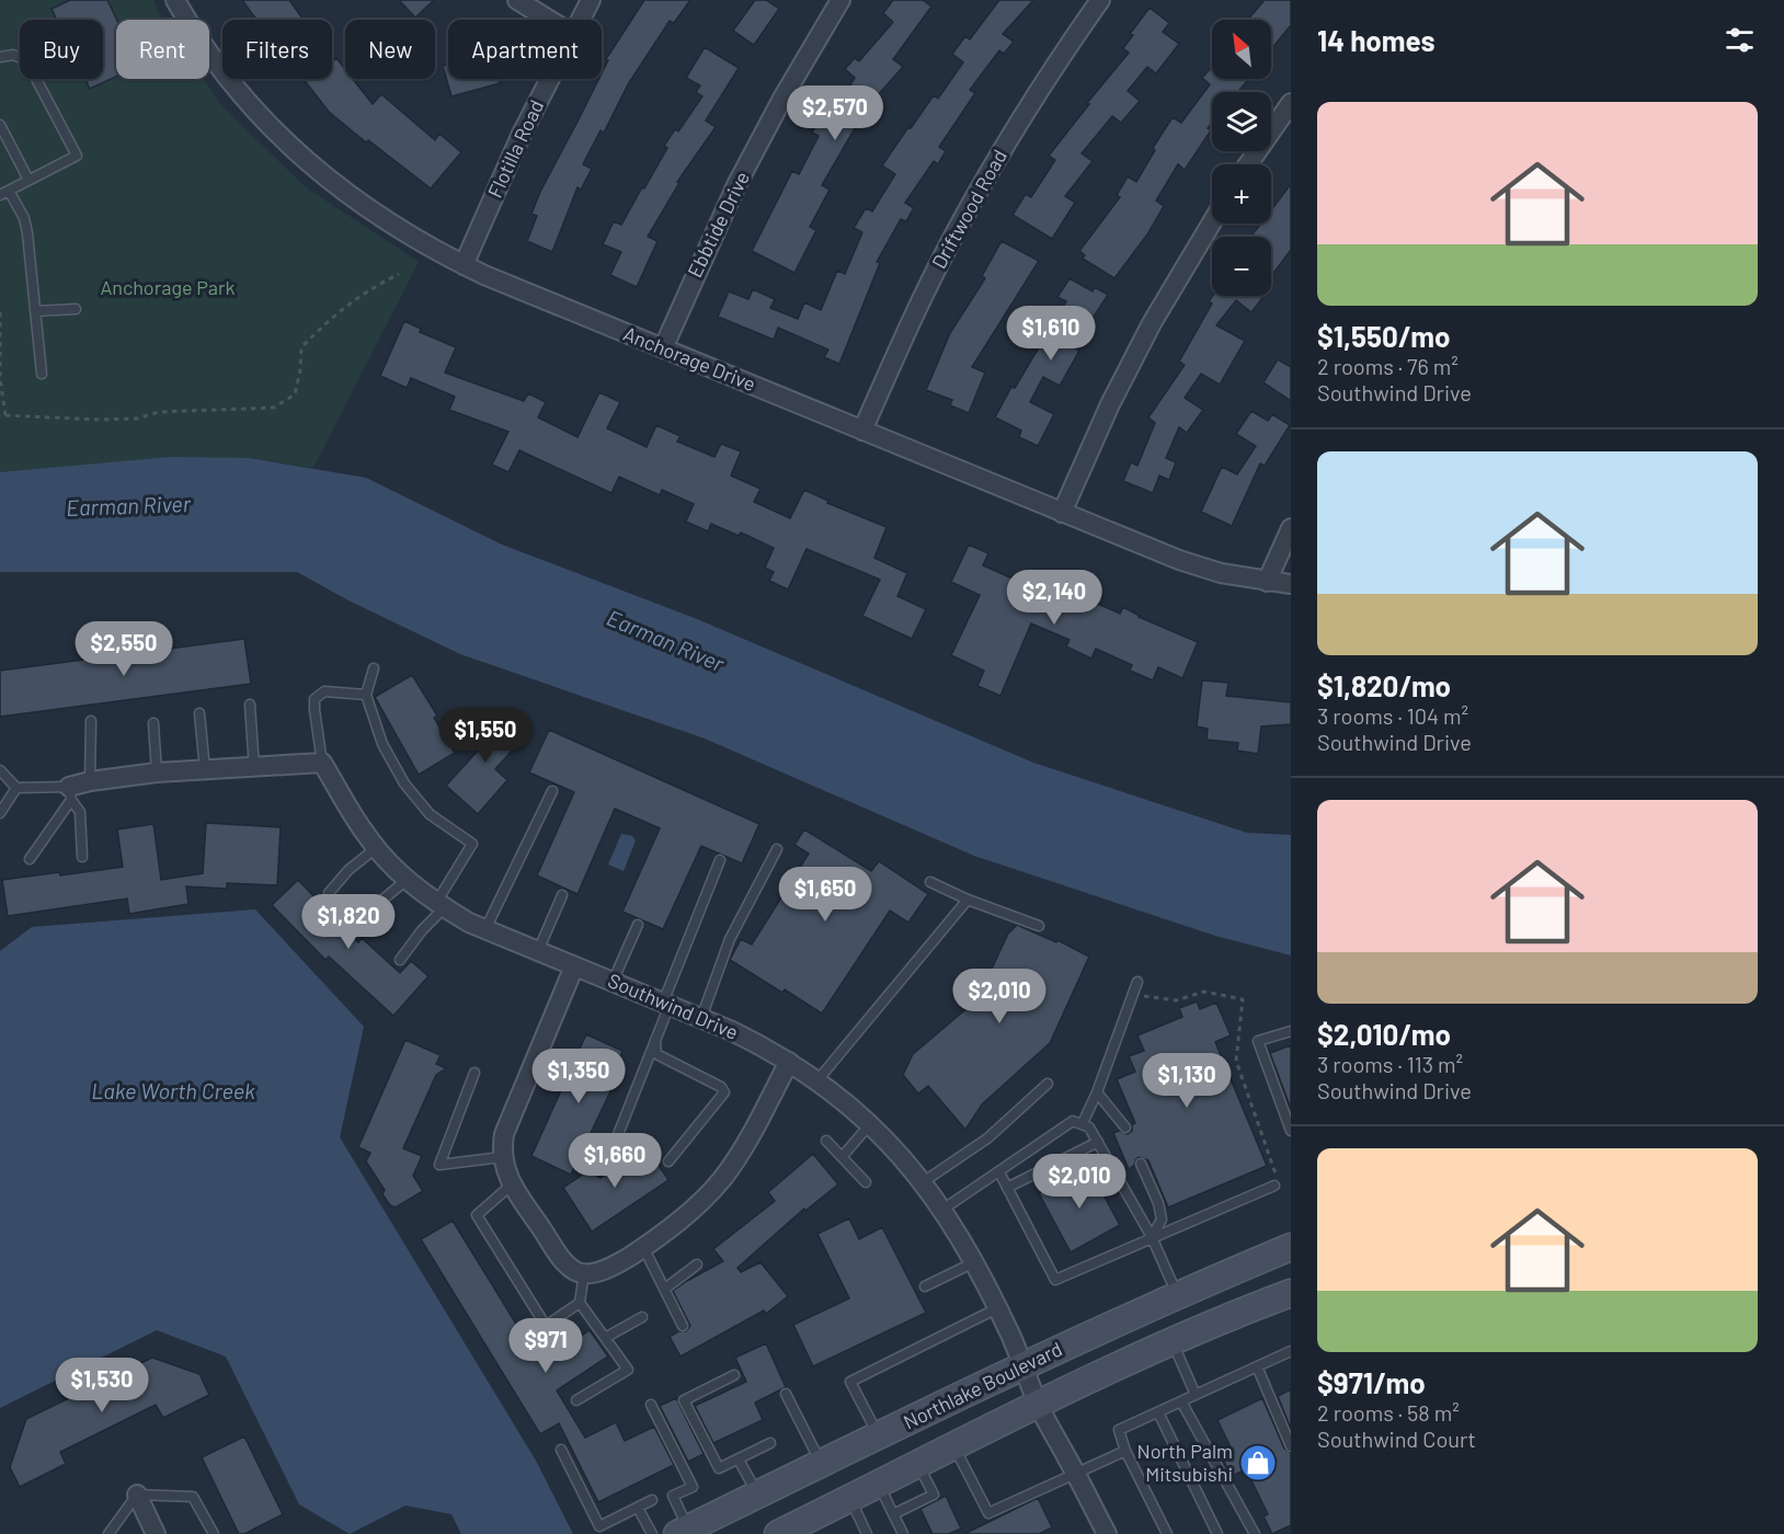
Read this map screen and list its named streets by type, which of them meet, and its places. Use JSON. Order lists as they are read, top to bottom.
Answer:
{
  "streets": {
    "main road": ["Northlake Boulevard"],
    "street": [
      "Flotilla Road",
      "Driftwood Road",
      "Ebbtide Drive",
      "Anchorage Drive",
      "Southwind Drive"
    ]
  },
  "crossings": [
    ["Flotilla Road", "Anchorage Drive"],
    ["Driftwood Road", "Anchorage Drive"],
    ["Ebbtide Drive", "Anchorage Drive"],
    ["Southwind Drive", "Northlake Boulevard"]
  ],
  "water": ["Earman River", "Lake Worth Creek"],
  "parks": ["Anchorage Park"],
  "places": {
    "shop": ["North Palm Mitsubishi"]
  },
  "north": "top left",
  "page": {
    "heading": "14 homes",
    "map_buttons": ["+", "−"],
    "chip": [
      "Buy",
      "Rent",
      "Filters",
      "New",
      "Apartment"
    ],
    "list": [
      {
        "name": "$1,550/mo",
        "note": "2 rooms · 76 m² · Southwind Drive"
      },
      {
        "name": "$1,820/mo",
        "note": "3 rooms · 104 m² · Southwind Drive"
      },
      {
        "name": "$2,010/mo",
        "note": "3 rooms · 113 m² · Southwind Drive"
      },
      {
        "name": "$971/mo",
        "note": "2 rooms · 58 m² · Southwind Court"
      }
    ],
    "price": [
      "$2,570",
      "$1,610",
      "$2,140",
      "$2,550",
      "$1,550",
      "$1,650",
      "$1,820",
      "$2,010",
      "$1,350",
      "$1,130",
      "$1,660",
      "$2,010",
      "$971",
      "$1,530"
    ]
  }
}
